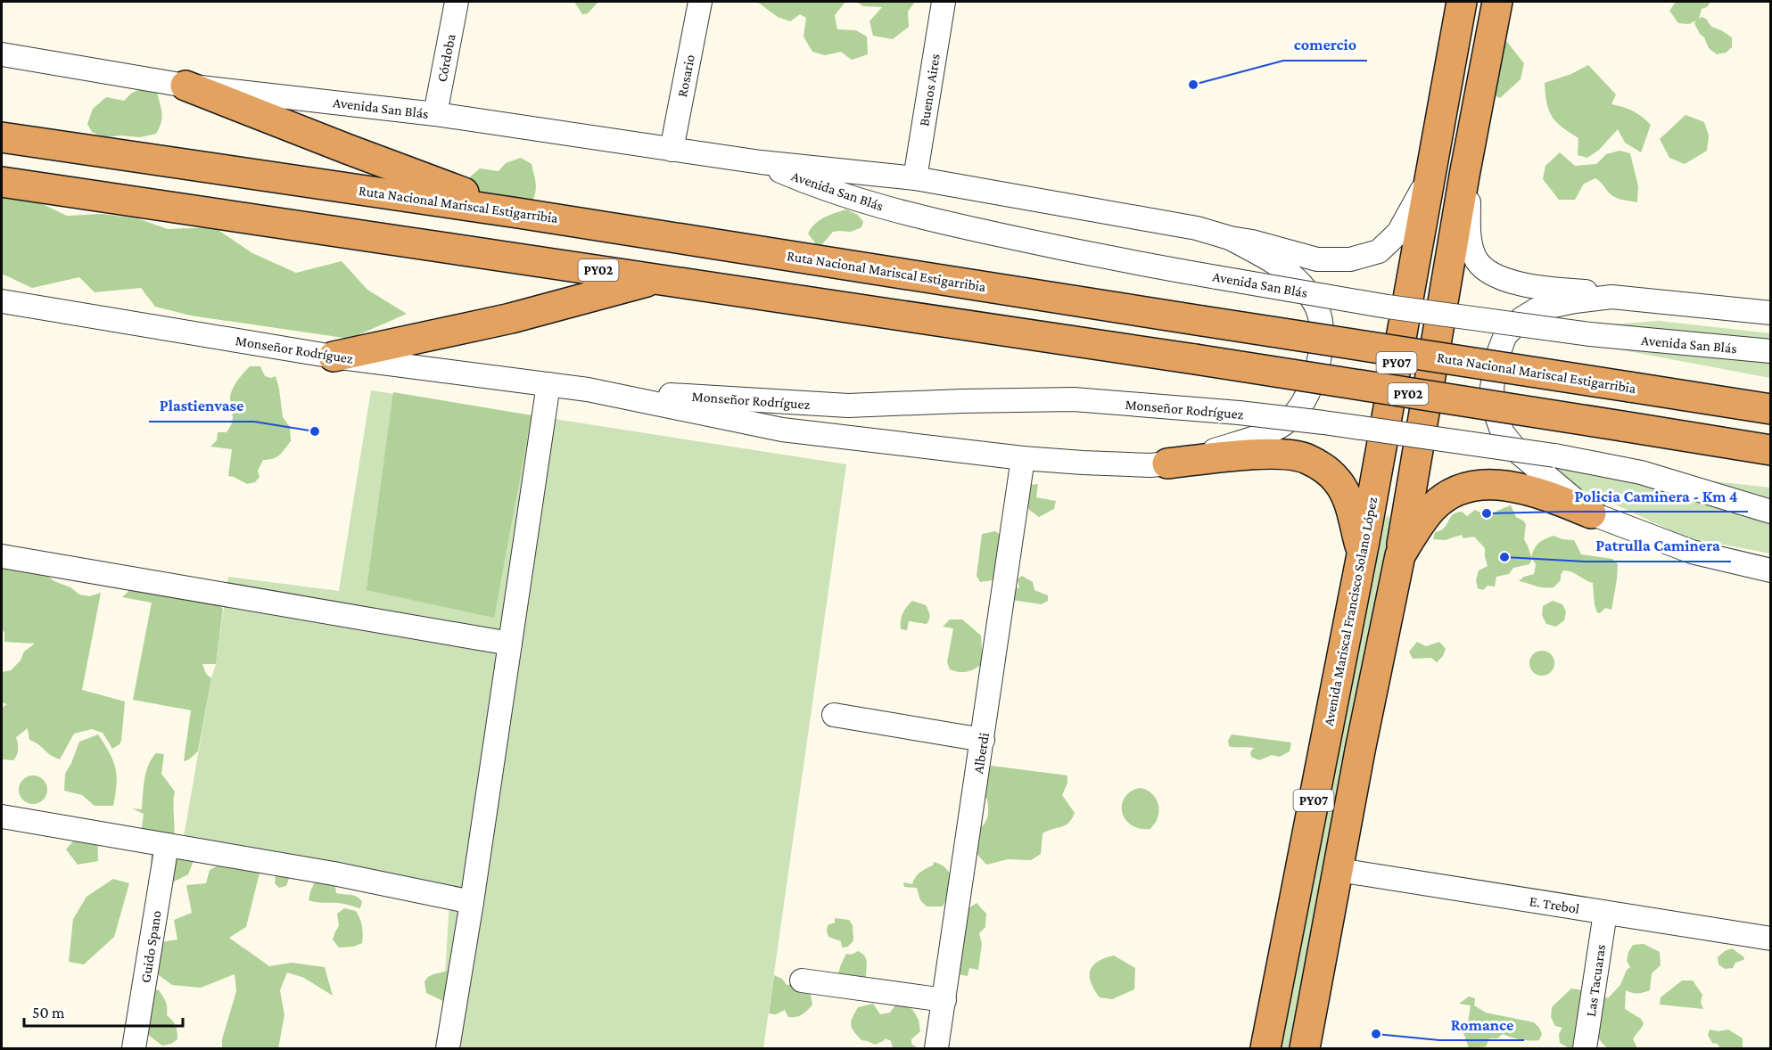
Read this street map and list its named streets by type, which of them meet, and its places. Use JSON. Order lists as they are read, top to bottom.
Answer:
{
  "streets": {
    "highway": [
      "Ruta Nacional Mariscal Estigarribia",
      "PY02",
      "PY07",
      "Avenida Mariscal Francisco Solano López"
    ],
    "street": [
      "Córdoba",
      "Rosario",
      "Buenos Aires",
      "Avenida San Blás",
      "Monseñor Rodríguez",
      "Alberdi",
      "E. Trebol",
      "Guido Spano",
      "Las Tacuaras"
    ]
  },
  "crossings": [
    ["Córdoba", "Avenida San Blás"],
    ["Rosario", "Avenida San Blás"],
    ["Buenos Aires", "Avenida San Blás"],
    ["Avenida San Blás", "Monseñor Rodríguez"],
    ["Avenida San Blás", "PY07"],
    ["Avenida San Blás", "Avenida Mariscal Francisco Solano López"],
    ["Monseñor Rodríguez", "Alberdi"],
    ["PY07", "Avenida Mariscal Francisco Solano López"],
    ["PY07", "E. Trebol"],
    ["E. Trebol", "Las Tacuaras"]
  ],
  "places": [
    "comercio",
    "Plastienvase",
    "Policia Caminera - Km 4",
    "Patrulla Caminera",
    "Romance"
  ],
  "scale_bar": "50 m"
}
